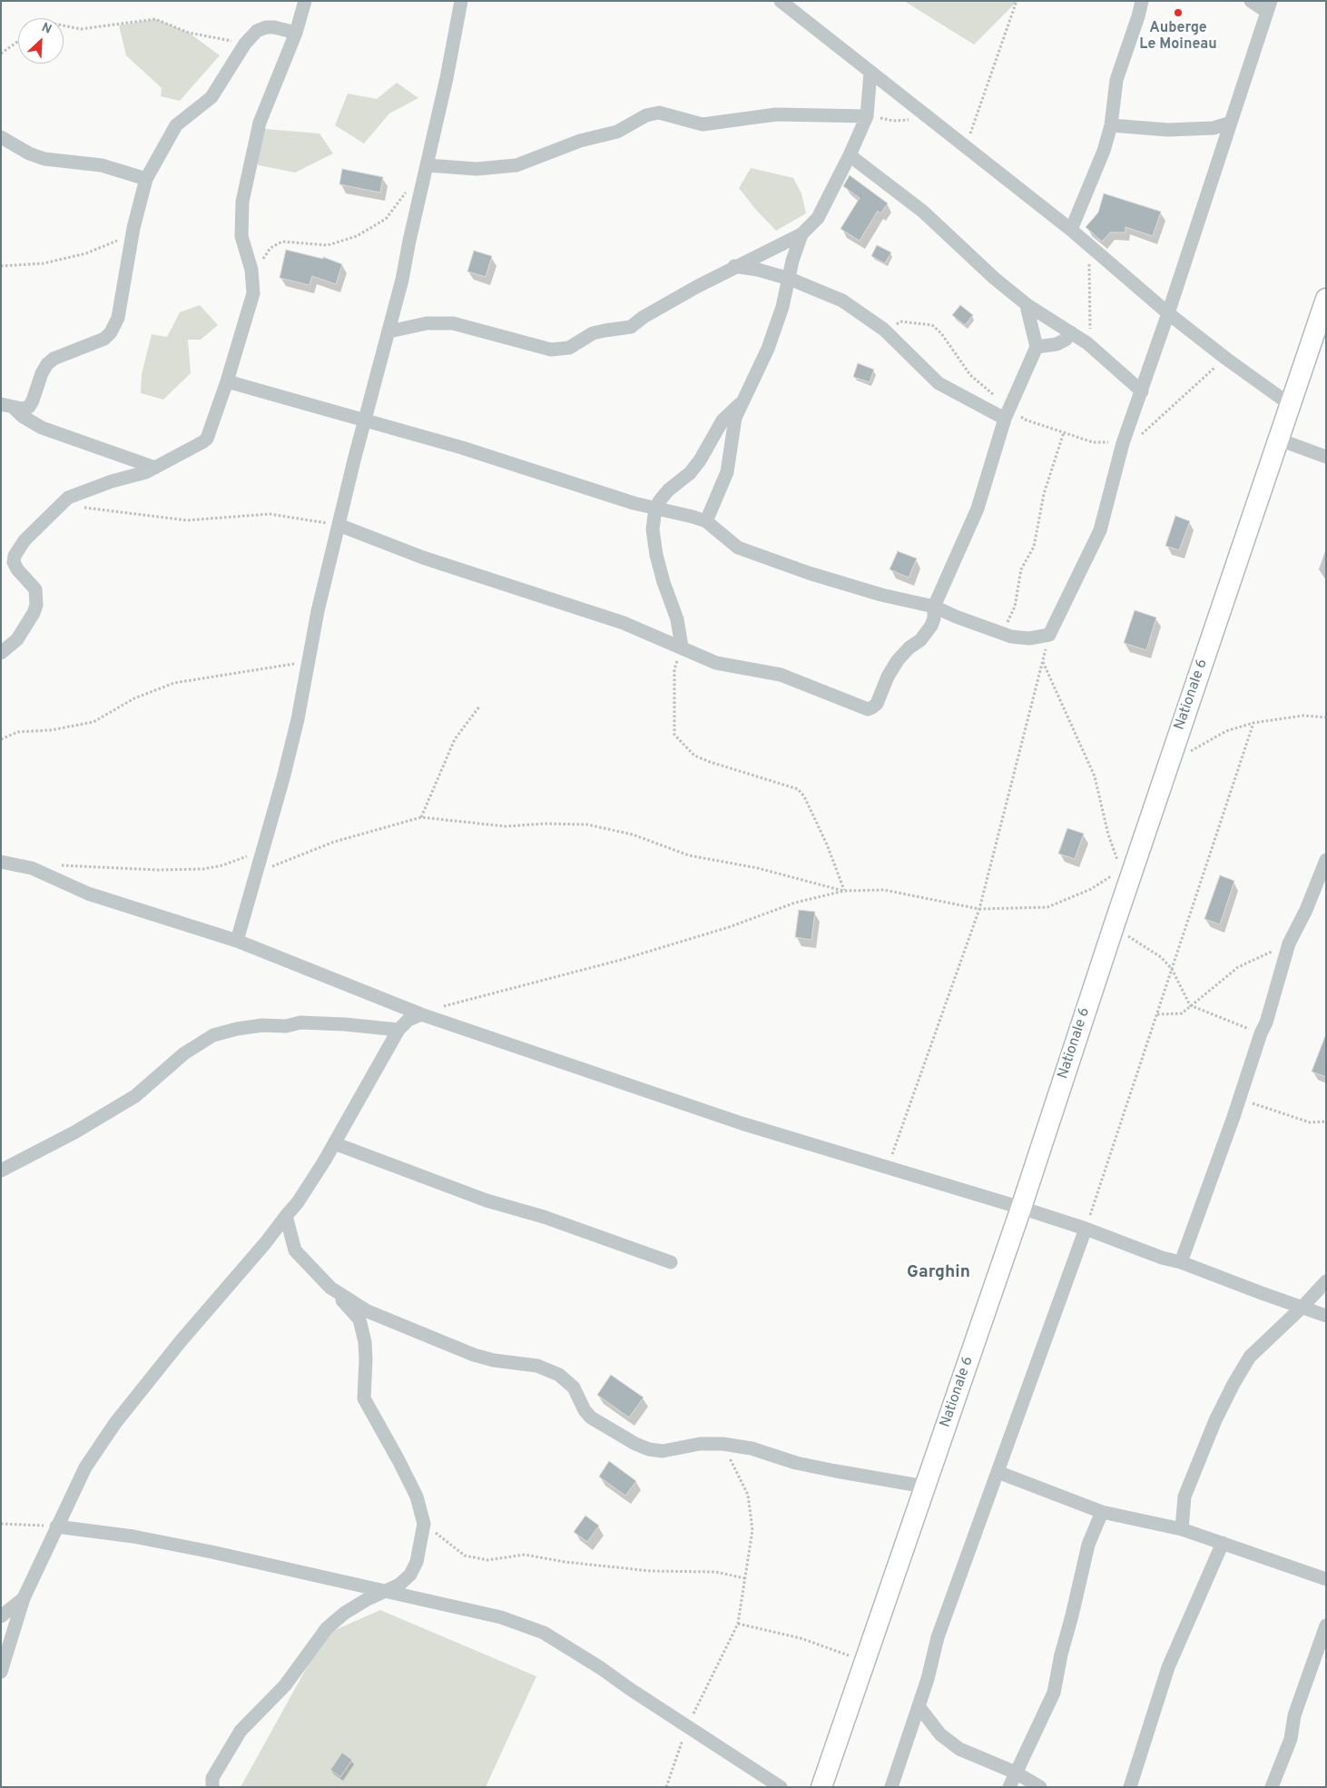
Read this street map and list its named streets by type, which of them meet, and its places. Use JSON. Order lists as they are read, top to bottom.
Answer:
{
  "streets": {
    "main road": ["Nationale 6"]
  },
  "districts": ["Garghin"],
  "places": ["Auberge Le Moineau"],
  "north": "top right"
}
